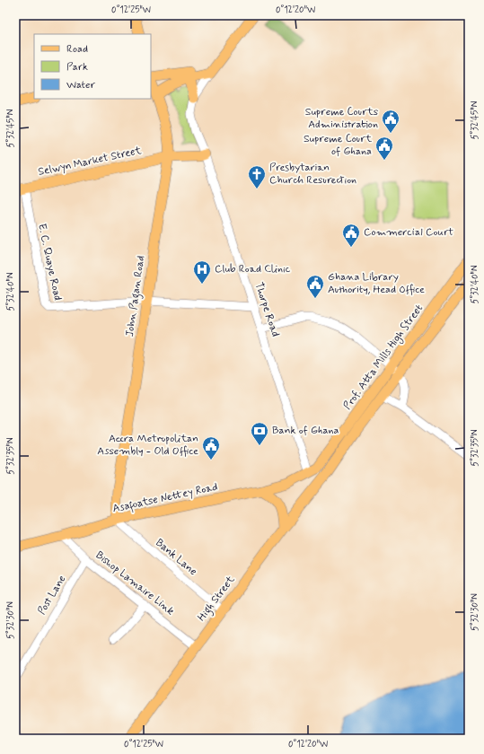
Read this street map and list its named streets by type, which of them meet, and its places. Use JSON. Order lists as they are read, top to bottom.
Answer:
{
  "streets": {
    "main road": [
      "Selwyn Market Street",
      "John Pagan Road",
      "Prof. Atta Mills High Street",
      "Asafoatse Nettey Road",
      "High Street"
    ],
    "street": [
      "E. C. Quaye Road",
      "Thorpe Road",
      "Bank Lane",
      "Bishop Lamaire Link",
      "Post Lane"
    ]
  },
  "crossings": [
    ["Selwyn Market Street", "E. C. Quaye Road"],
    ["Selwyn Market Street", "John Pagan Road"],
    ["Selwyn Market Street", "Thorpe Road"],
    ["E. C. Quaye Road", "John Pagan Road"],
    ["E. C. Quaye Road", "Thorpe Road"],
    ["John Pagan Road", "Asafoatse Nettey Road"],
    ["John Pagan Road", "Bank Lane"],
    ["Thorpe Road", "Asafoatse Nettey Road"],
    ["Prof. Atta Mills High Street", "Asafoatse Nettey Road"],
    ["Prof. Atta Mills High Street", "High Street"],
    ["Asafoatse Nettey Road", "Bank Lane"],
    ["Asafoatse Nettey Road", "Bishop Lamaire Link"],
    ["Bank Lane", "High Street"],
    ["Bishop Lamaire Link", "Post Lane"],
    ["Bishop Lamaire Link", "High Street"]
  ],
  "places": {
    "public building": [
      "Supreme Courts Administration",
      "Supreme Court of Ghana",
      "Commercial Court",
      "Ghana Library Authority, Head Office",
      "Accra Metropolitan Assembly - Old Office"
    ],
    "church": ["Presbytarian Church Resurection"],
    "hospital": ["Club Road Clinic"],
    "bank": ["Bank of Ghana"]
  },
  "legend": ["Road", "Park", "Water"],
  "coordinates": [
    "0°12'25\"W",
    "0°12'20\"W",
    "5°32'45\"N",
    "5°32'40\"N",
    "5°32'35\"N",
    "5°32'30\"N"
  ]
}
